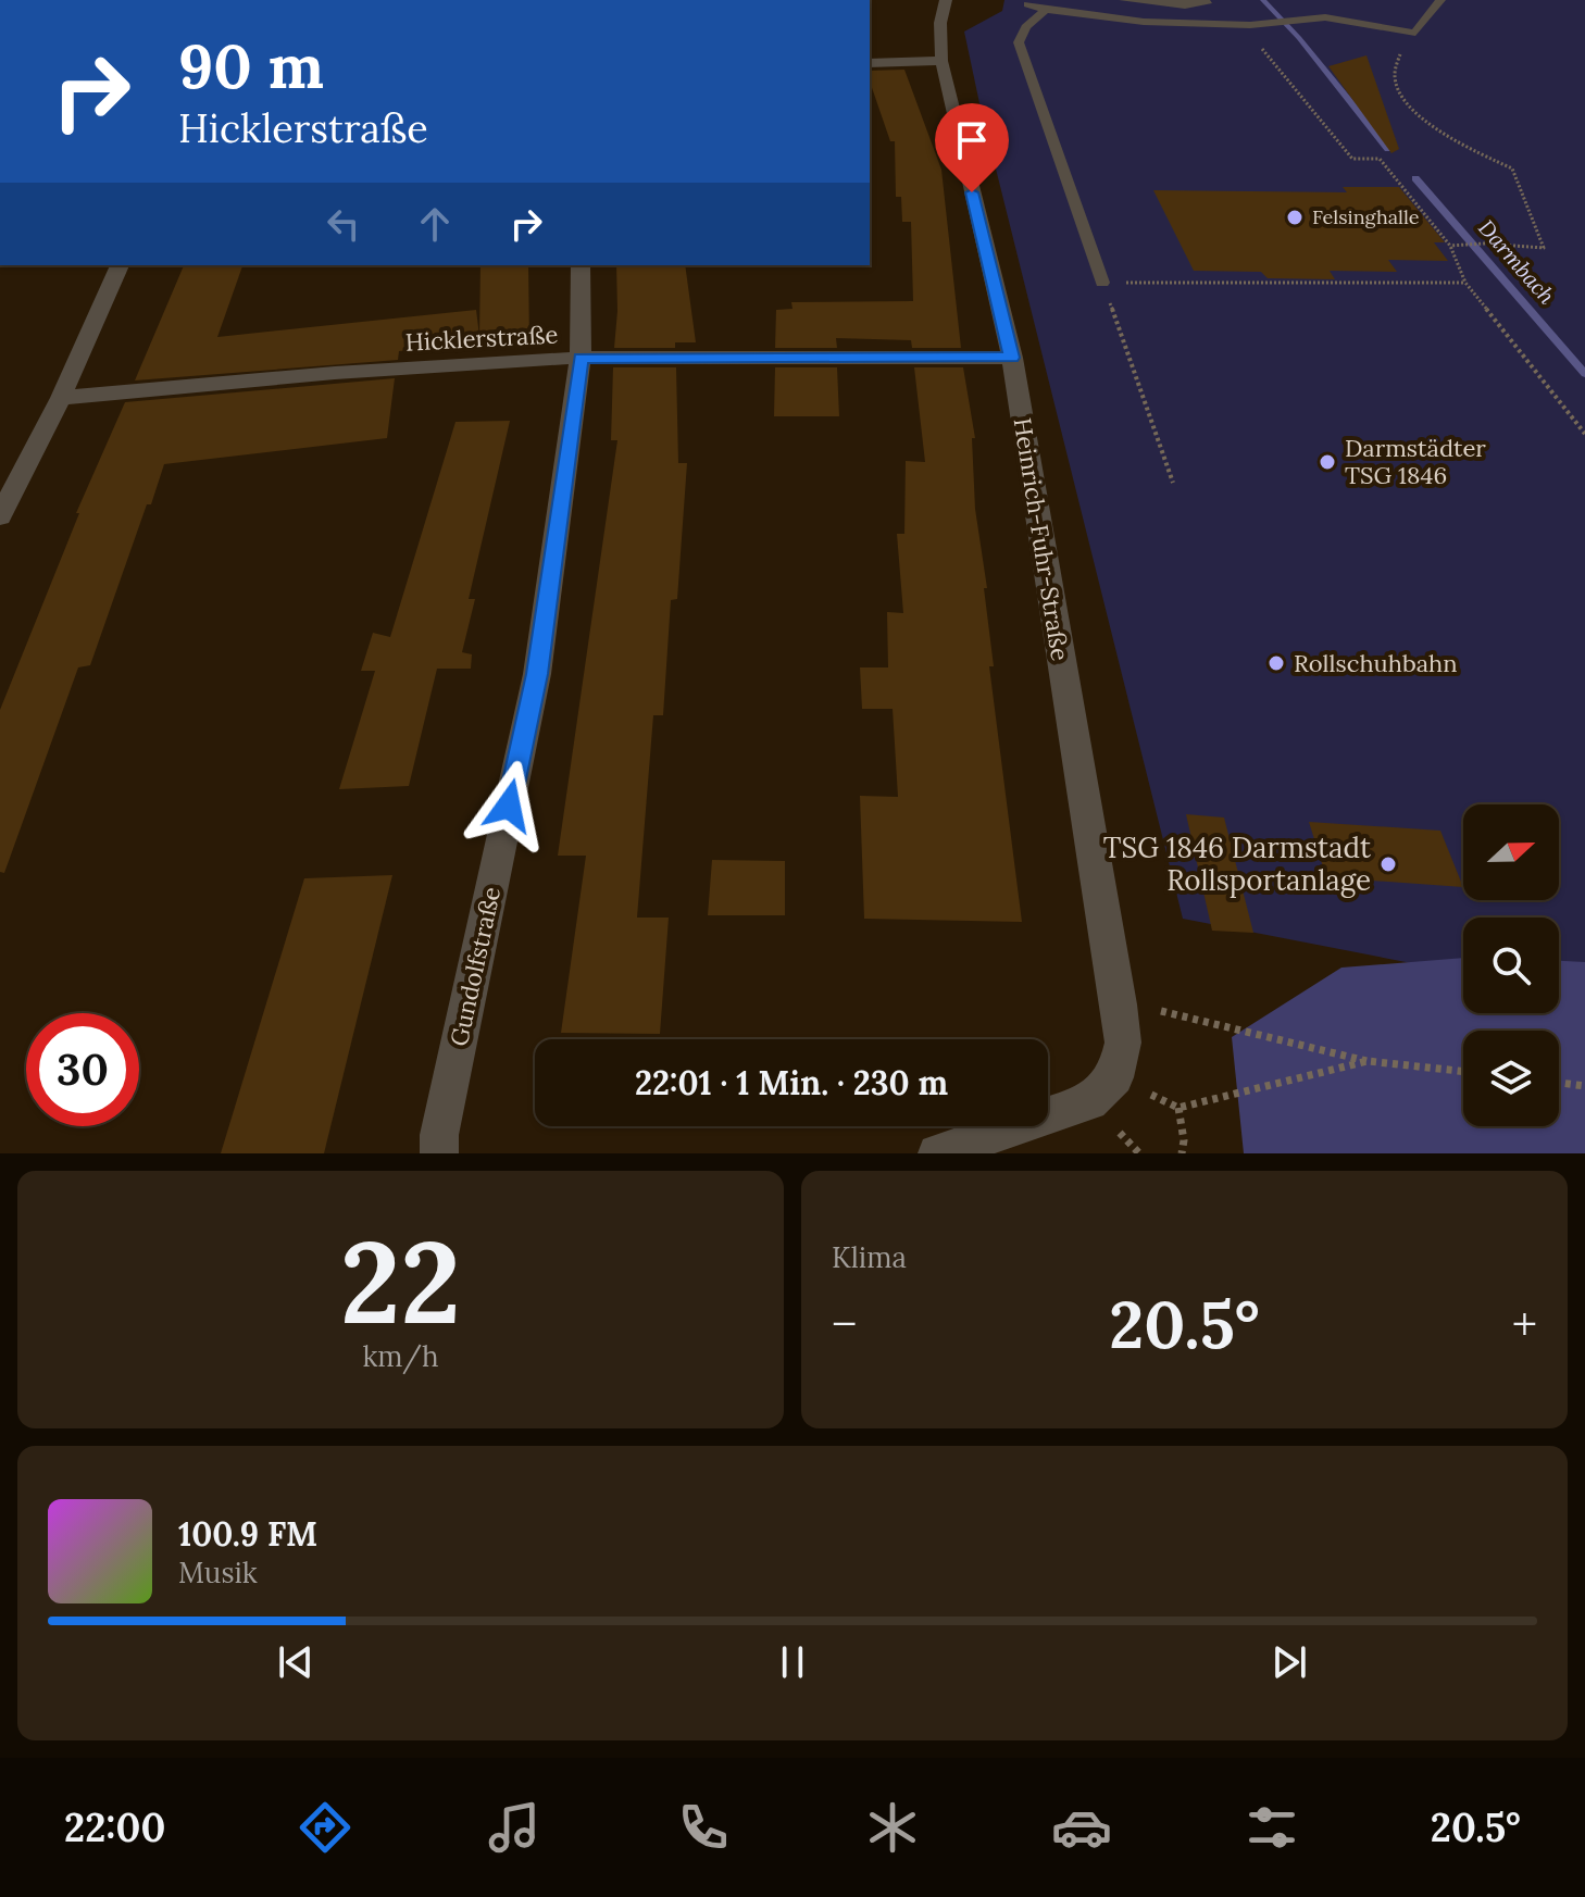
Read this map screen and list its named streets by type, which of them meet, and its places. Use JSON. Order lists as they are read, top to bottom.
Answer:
{
  "streets": {
    "street": ["Hicklerstraße", "Heinrich-Fuhr-Straße", "Gundolfstraße"]
  },
  "crossings": [
    ["Hicklerstraße", "Heinrich-Fuhr-Straße"],
    ["Hicklerstraße", "Gundolfstraße"]
  ],
  "water": ["Darmbach"],
  "places": [
    "Felsinghalle",
    "Darmstädter TSG 1846",
    "Rollschuhbahn",
    "TSG 1846 Darmstadt Rollsportanlage"
  ],
  "north": "right",
  "page": {
    "turn": ["90 m", "Hicklerstraße"],
    "limit": "30",
    "trip": "22:01 · 1 Min. · 230 m",
    "tile": [
      ["22", "km/h"],
      "Klima"
    ],
    "heat": ["−", "20.5°", "+"],
    "song": ["100.9 FM", "Musik"],
    "tabs": ["22:00", "20.5°"]
  }
}
